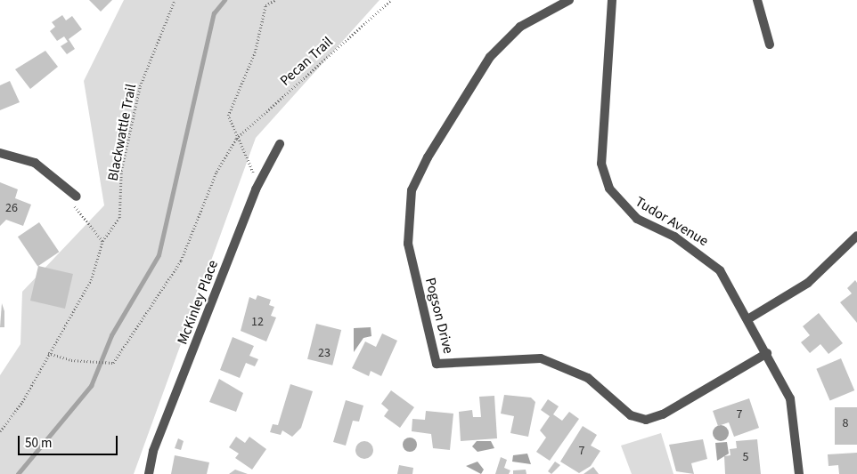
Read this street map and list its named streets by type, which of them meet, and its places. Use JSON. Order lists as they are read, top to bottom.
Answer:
{
  "streets": {
    "street": ["Tudor Avenue", "McKinley Place", "Pogson Drive"],
    "path": ["Pecan Trail", "Blackwattle Trail"]
  },
  "crossings": [
    ["Pecan Trail", "Blackwattle Trail"],
    ["Tudor Avenue", "Pogson Drive"]
  ],
  "house_numbers": [
    "26",
    "12",
    "23",
    "7",
    "8",
    "7",
    "5"
  ],
  "scale_bar": "50 m"
}
